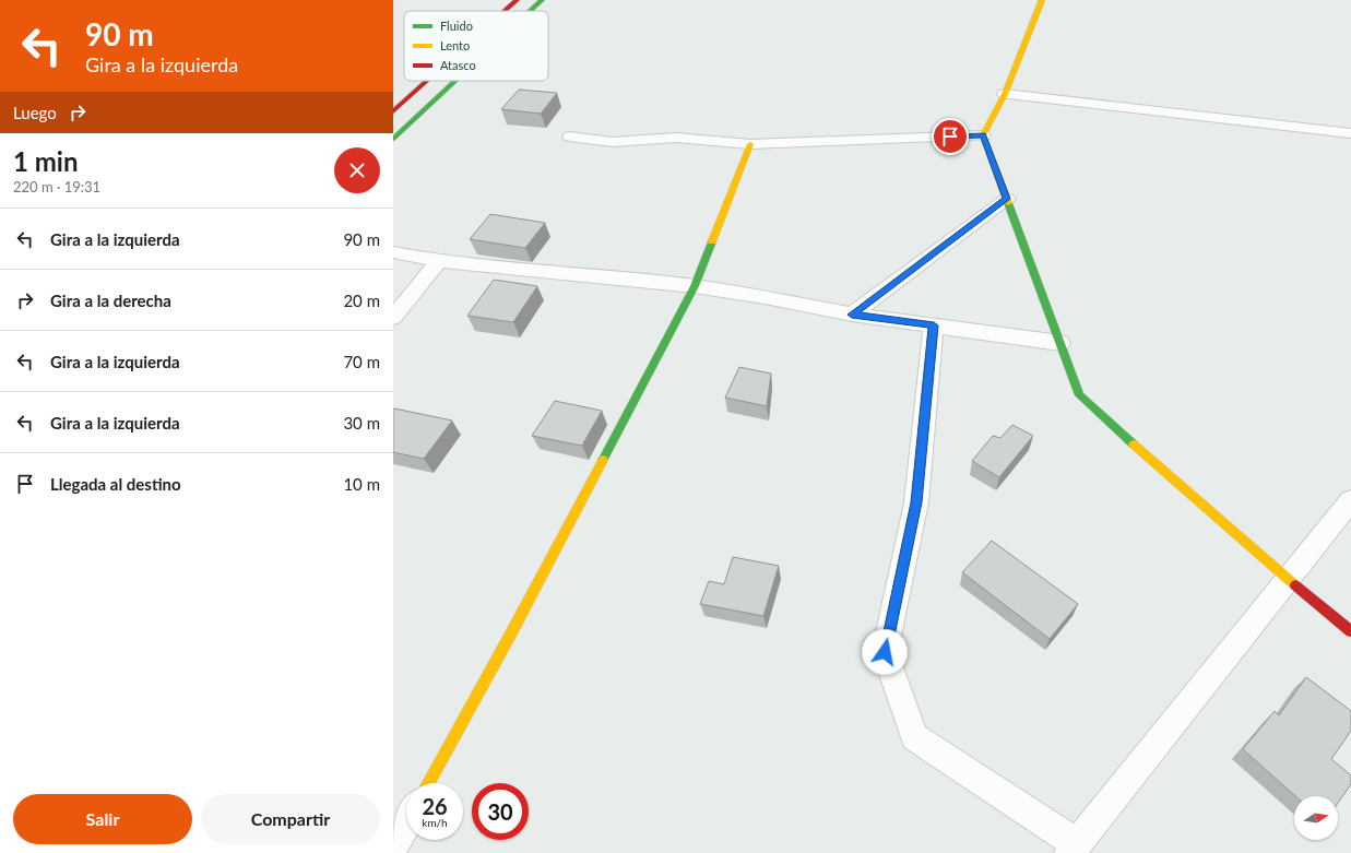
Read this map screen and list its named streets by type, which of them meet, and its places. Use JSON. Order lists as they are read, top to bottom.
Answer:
{
  "legend": ["Fluido", "Lento", "Atasco"],
  "north": "right",
  "page": {
    "turn": ["90 m", "Gira a la izquierda"],
    "then": "Luego",
    "heading": ["1 min", "220 m · 19:31"],
    "list": [
      {
        "name": "Gira a la izquierda",
        "value": "90 m"
      },
      {
        "name": "Gira a la derecha",
        "value": "20 m"
      },
      {
        "name": "Gira a la izquierda",
        "value": "70 m"
      },
      {
        "name": "Gira a la izquierda",
        "value": "30 m"
      },
      {
        "name": "Llegada al destino",
        "value": "10 m"
      }
    ],
    "speed": "26 km/h",
    "limit": "30",
    "buttons": ["Salir", "Compartir"]
  }
}
